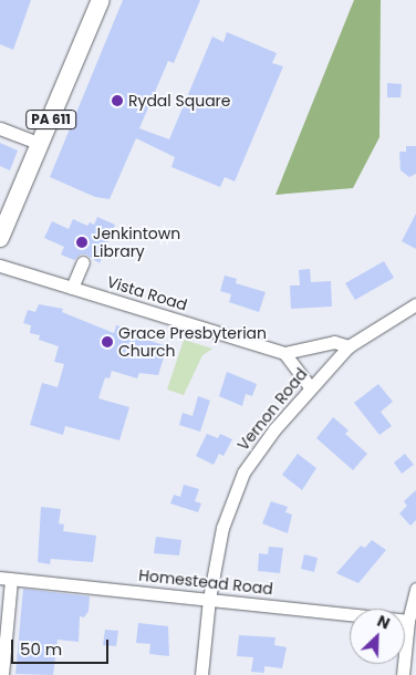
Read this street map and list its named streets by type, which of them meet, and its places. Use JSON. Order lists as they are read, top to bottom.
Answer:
{
  "streets": {
    "highway": ["PA 611"],
    "street": ["Vista Road", "Vernon Road", "Homestead Road"]
  },
  "crossings": [
    ["Vista Road", "Vernon Road"],
    ["Vernon Road", "Homestead Road"]
  ],
  "places": ["Rydal Square", "Jenkintown Library", "Grace Presbyterian Church"],
  "scale_bar": "50 m",
  "north": "top right"
}
